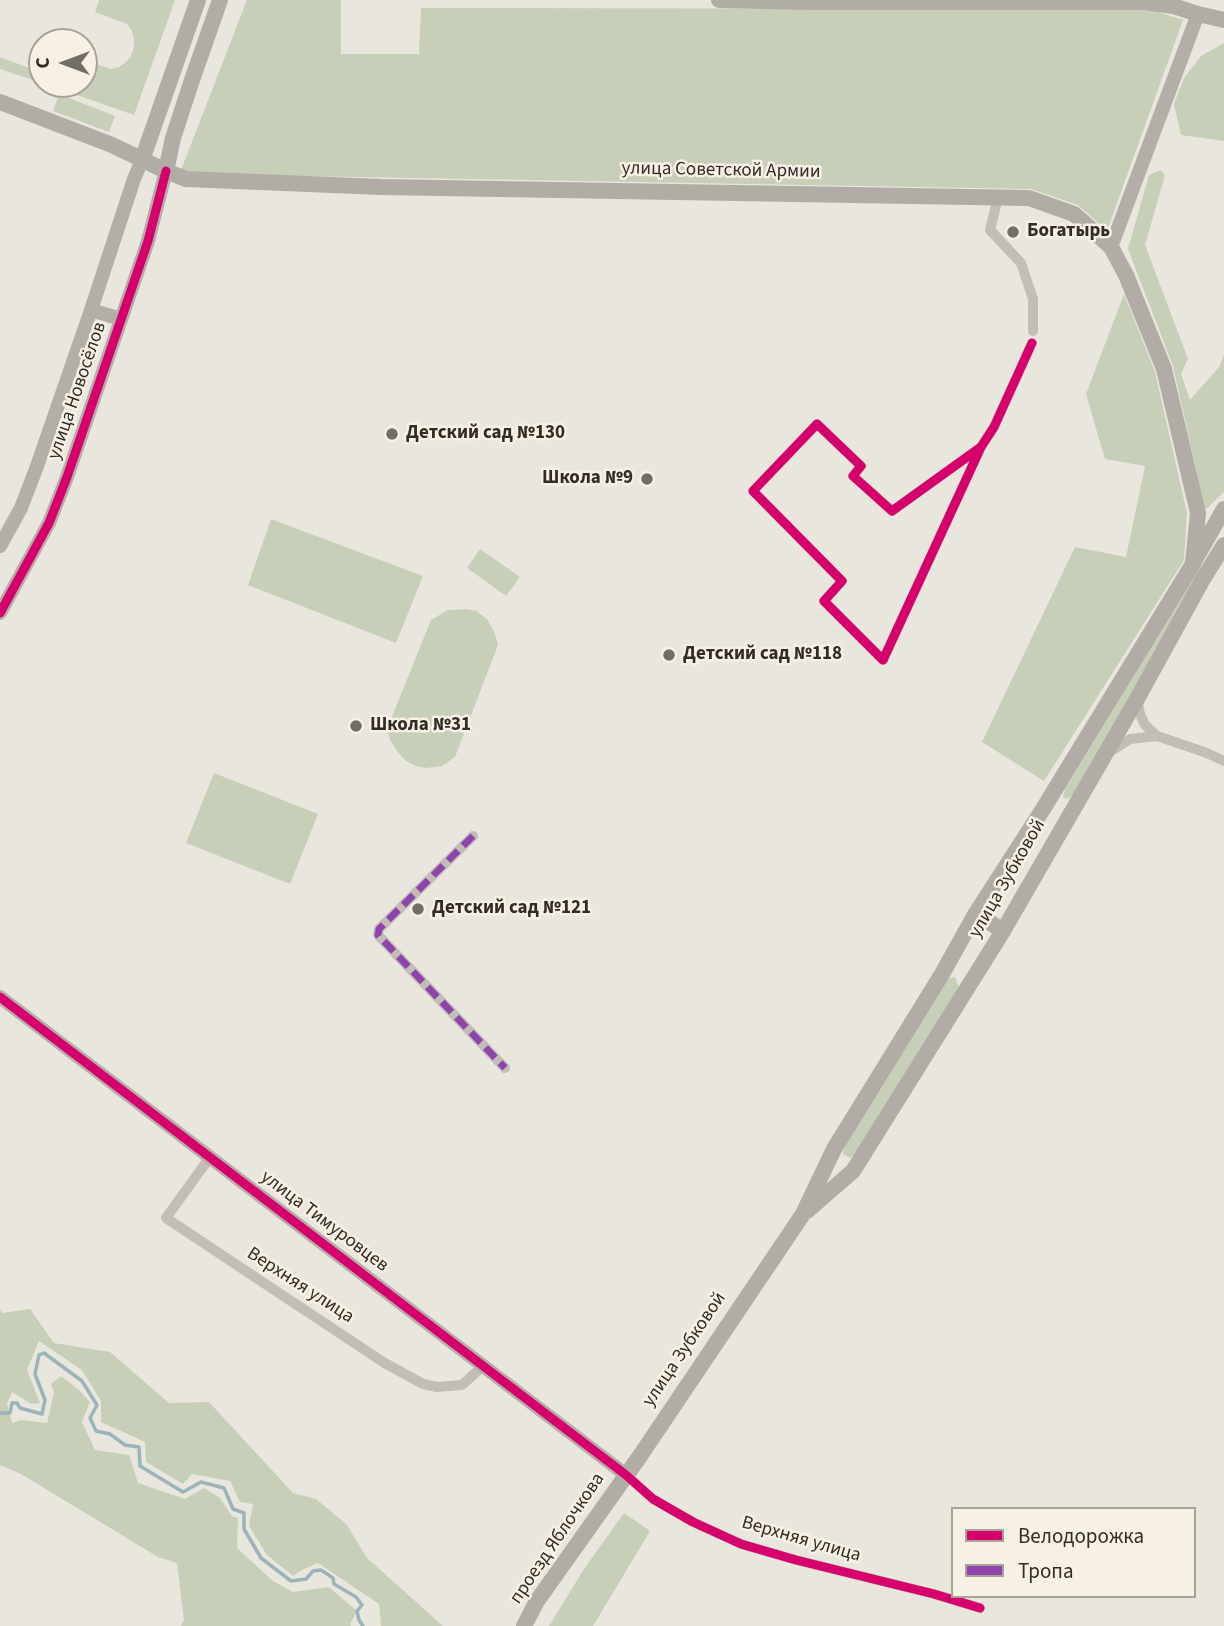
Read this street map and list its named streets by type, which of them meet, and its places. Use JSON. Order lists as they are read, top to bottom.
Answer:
{
  "streets": {
    "main road": [
      "улица Советской Армии",
      "улица Новосёлов",
      "улица Зубковой",
      "проезд Яблочкова"
    ],
    "street": ["улица Тимуровцев", "Верхняя улица"]
  },
  "crossings": [
    ["улица Советской Армии", "улица Новосёлов"],
    ["улица Советской Армии", "улица Зубковой"],
    ["улица Зубковой", "улица Тимуровцев"],
    ["улица Зубковой", "Верхняя улица"],
    ["улица Зубковой", "проезд Яблочкова"],
    ["улица Тимуровцев", "Верхняя улица"],
    ["улица Тимуровцев", "проезд Яблочкова"],
    ["Верхняя улица", "проезд Яблочкова"]
  ],
  "places": [
    "Богатырь",
    "Детский сад №130",
    "Школа №9",
    "Детский сад №118",
    "Школа №31",
    "Детский сад №121"
  ],
  "legend": ["Велодорожка", "Тропа"],
  "north": "left"
}
